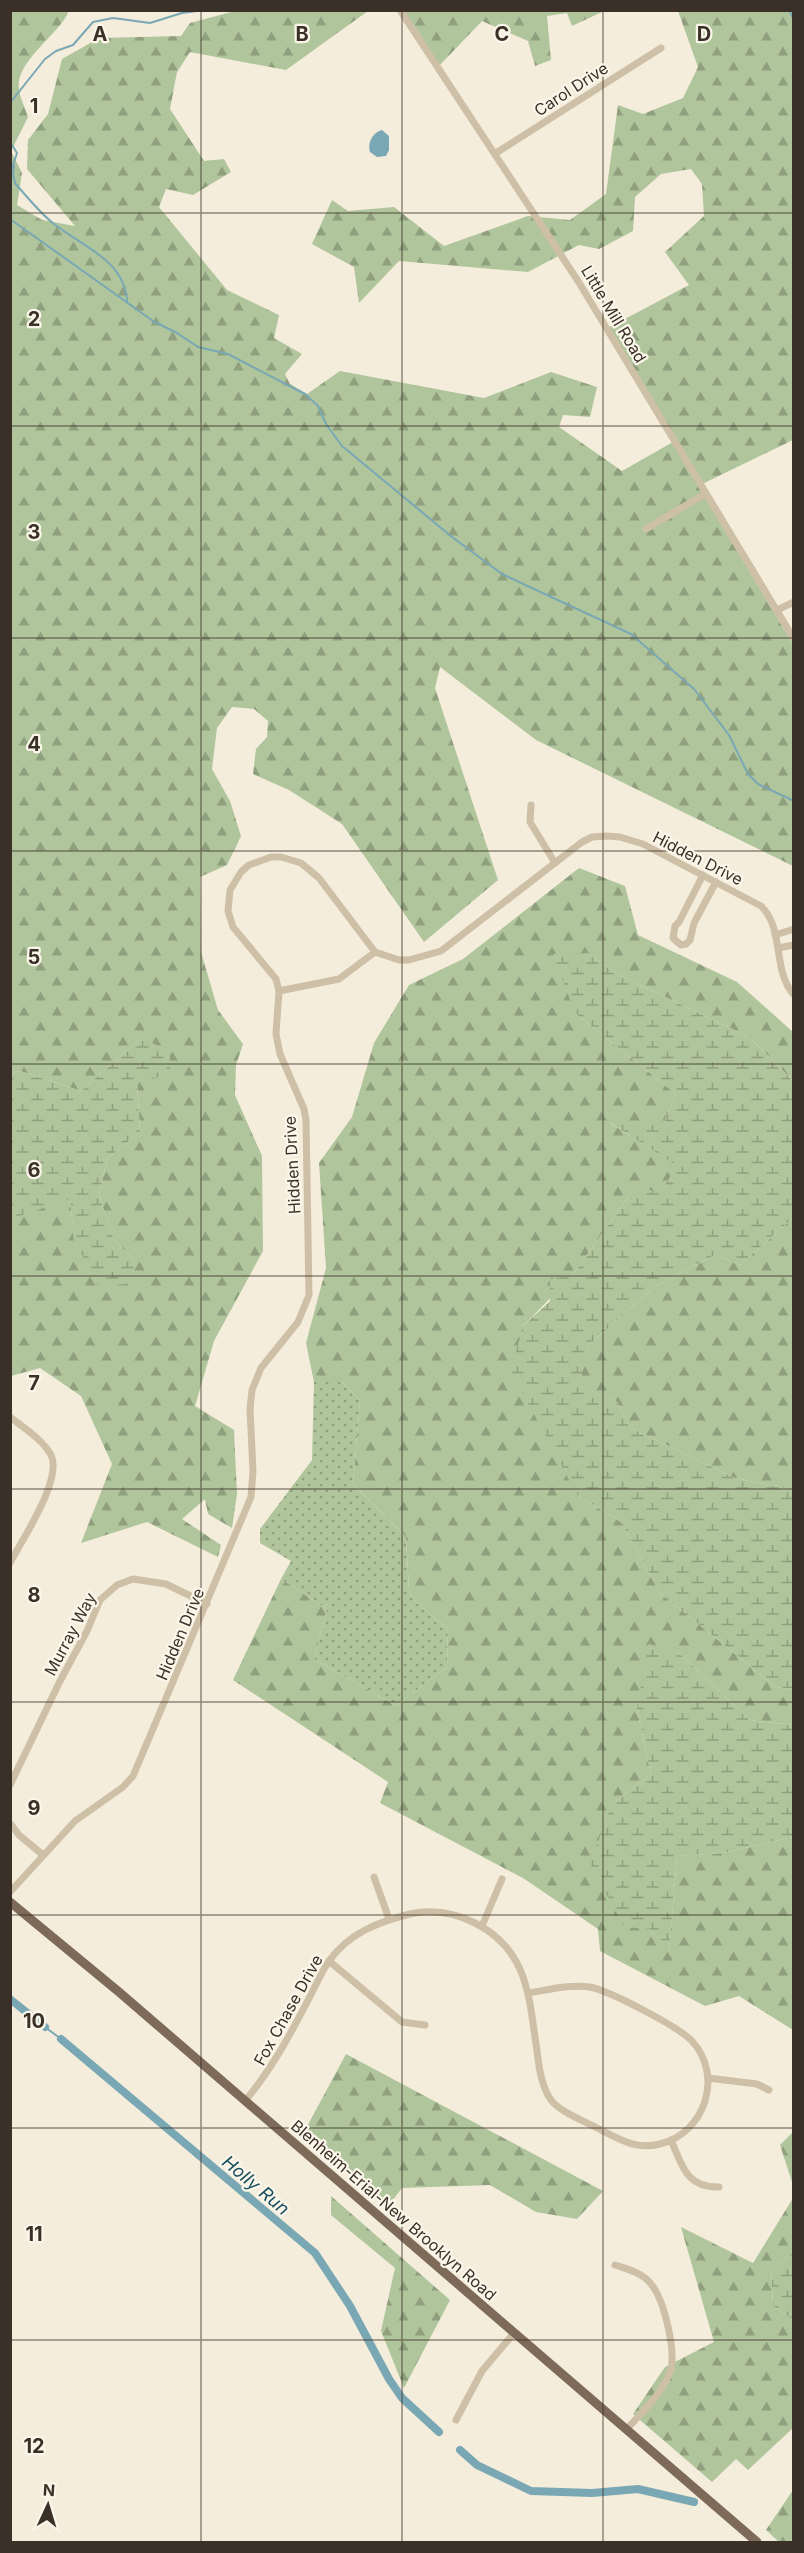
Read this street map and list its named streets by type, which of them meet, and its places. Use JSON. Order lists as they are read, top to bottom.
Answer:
{
  "streets": {
    "main road": ["Blenheim-Erial-New Brooklyn Road"],
    "street": [
      "Carol Drive",
      "Little Mill Road",
      "Hidden Drive",
      "Murray Way",
      "Fox Chase Drive"
    ]
  },
  "crossings": [
    ["Carol Drive", "Little Mill Road"],
    ["Hidden Drive", "Murray Way"],
    ["Fox Chase Drive", "Blenheim-Erial-New Brooklyn Road"]
  ],
  "water": ["Holly Run"],
  "north": "top",
  "grid": {
    "columns": [
      "A",
      "B",
      "C",
      "D"
    ],
    "rows": [
      "1",
      "2",
      "3",
      "4",
      "5",
      "6",
      "7",
      "8",
      "9",
      "10",
      "11",
      "12"
    ]
  }
}
